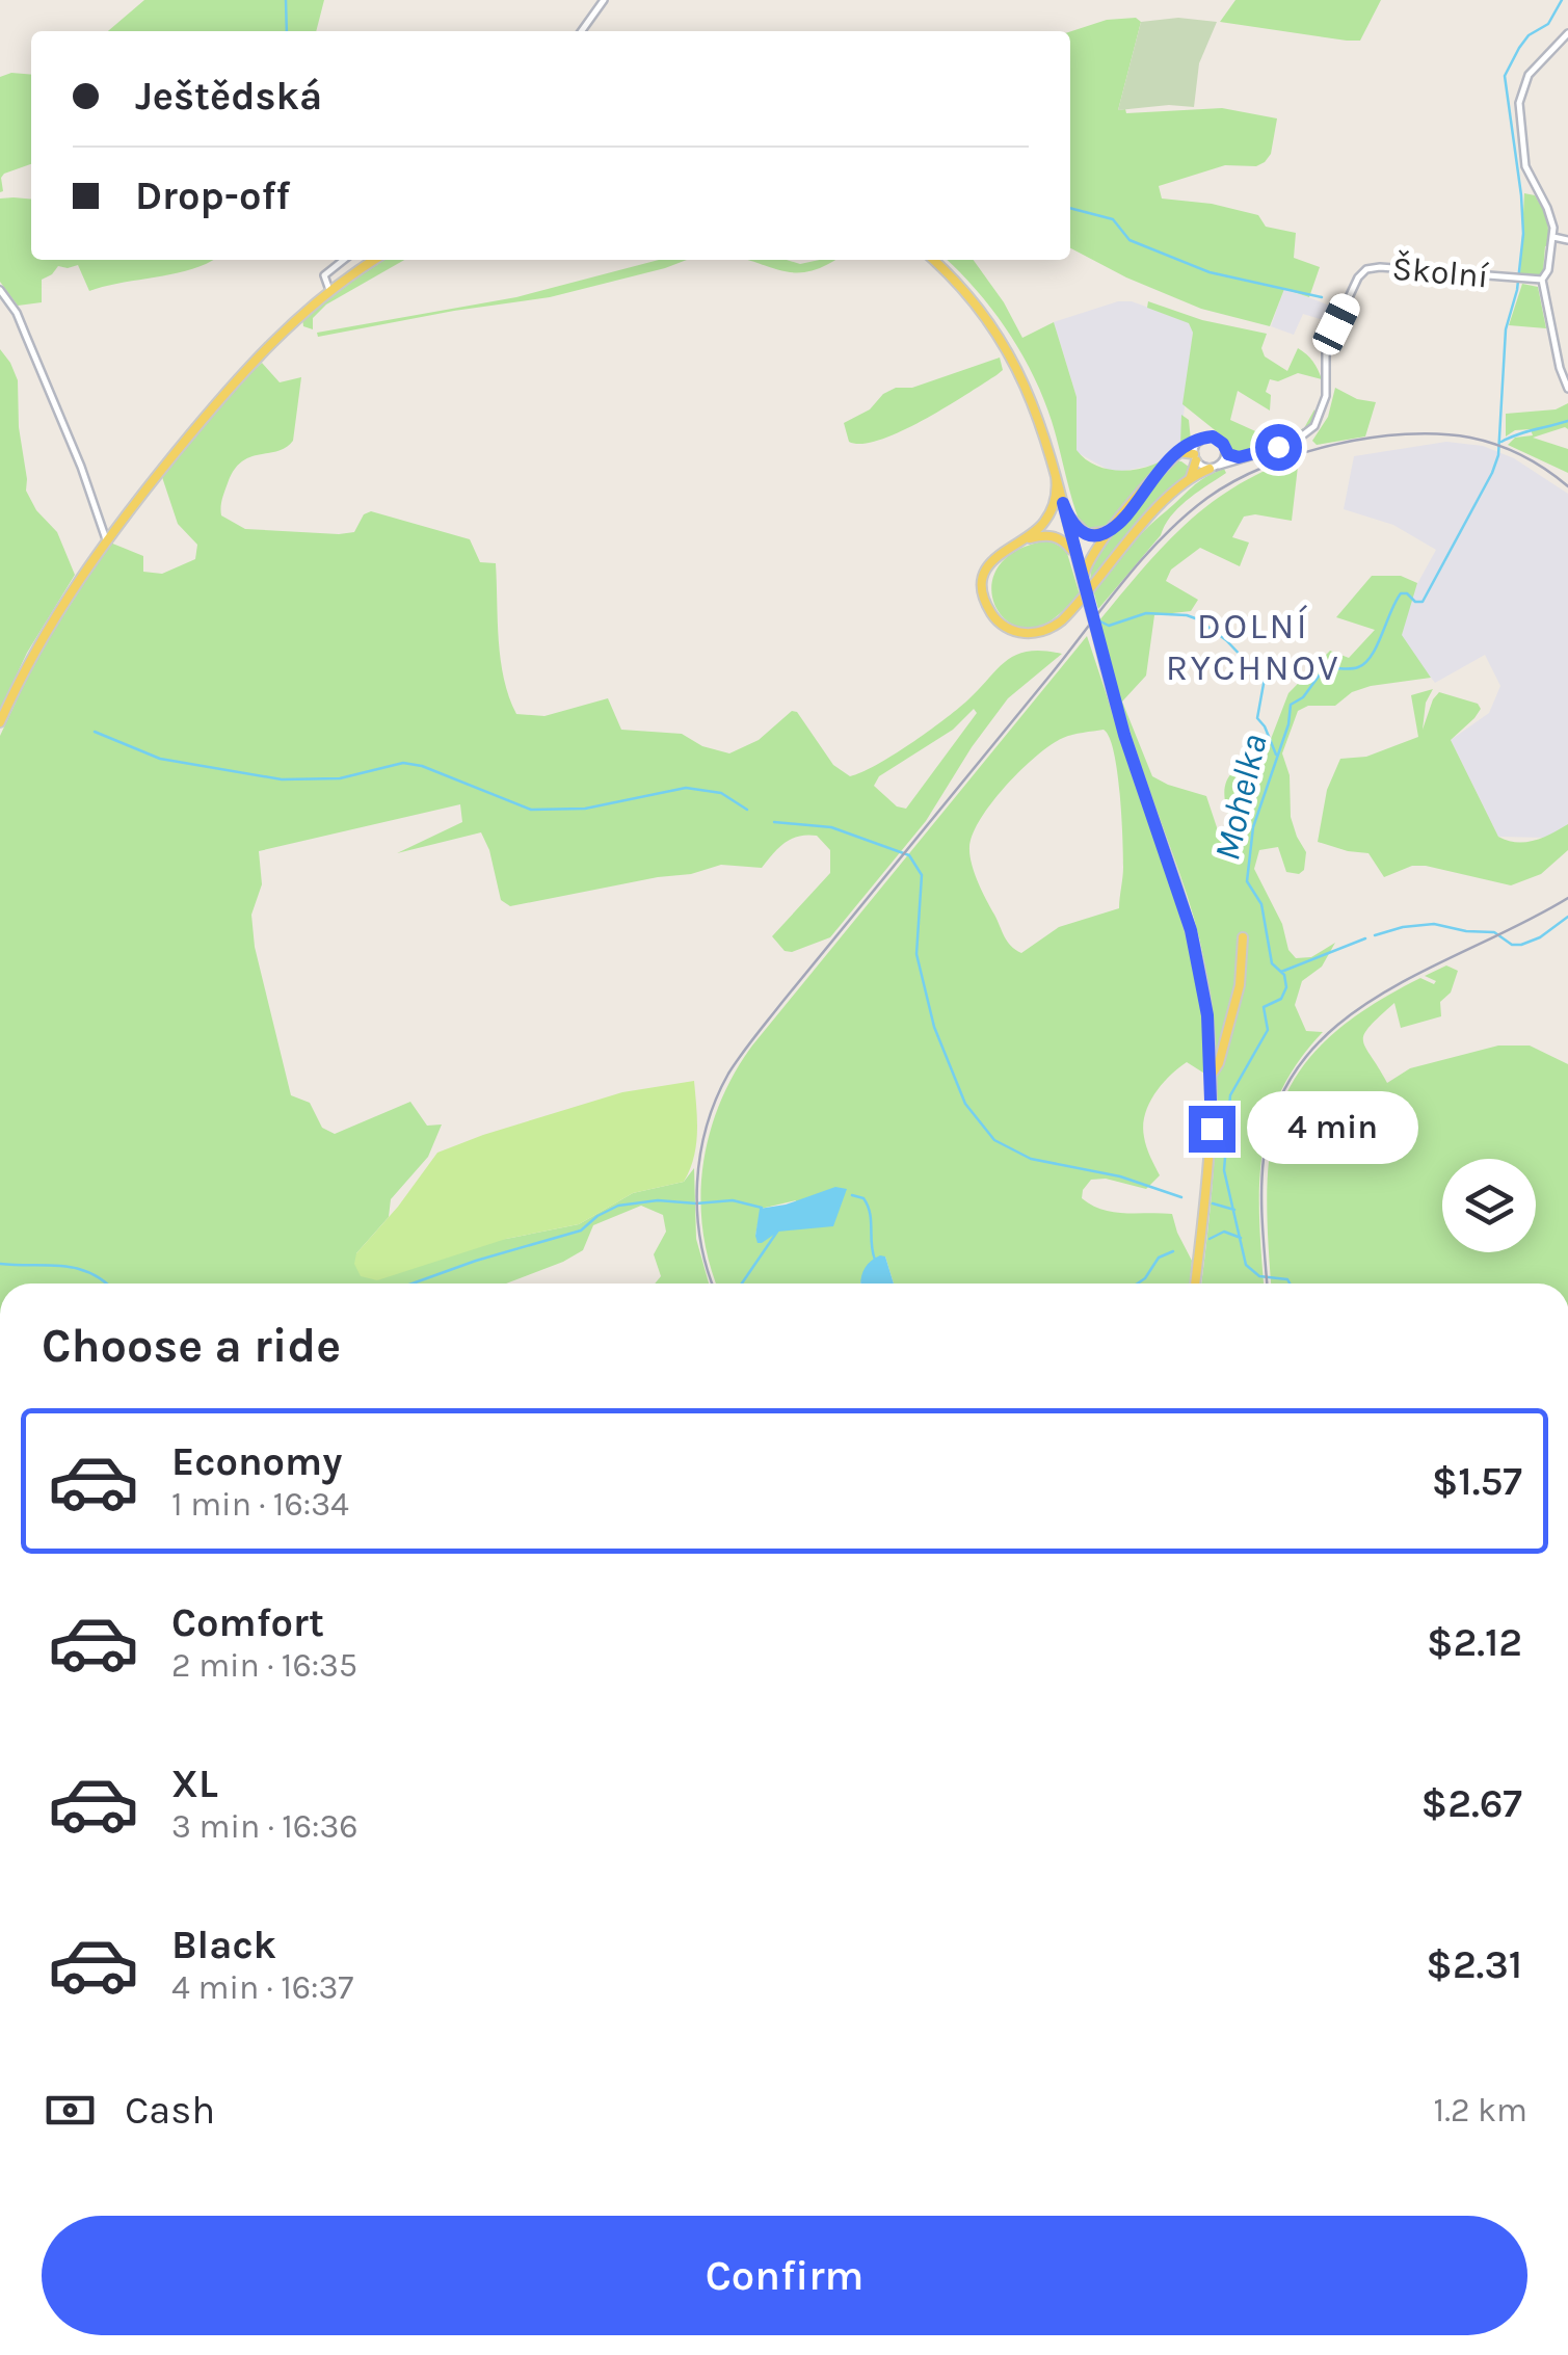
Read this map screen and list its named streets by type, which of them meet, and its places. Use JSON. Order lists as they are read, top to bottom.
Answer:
{
  "streets": {
    "street": ["Školní"]
  },
  "districts": ["DOLNÍ RYCHNOV"],
  "water": ["Mohelka"],
  "page": {
    "banner": ["Ještědská", "Drop-off"],
    "bubble": "4 min",
    "heading": "Choose a ride",
    "list": [
      {
        "name": "Economy",
        "note": "1 min · 16:34",
        "value": "$1.57"
      },
      {
        "name": "Comfort",
        "note": "2 min · 16:35",
        "value": "$2.12"
      },
      {
        "name": "XL",
        "note": "3 min · 16:36",
        "value": "$2.67"
      },
      {
        "name": "Black",
        "note": "4 min · 16:37",
        "value": "$2.31"
      }
    ],
    "pay": ["Cash", "1.2 km"],
    "buttons": "Confirm"
  }
}
